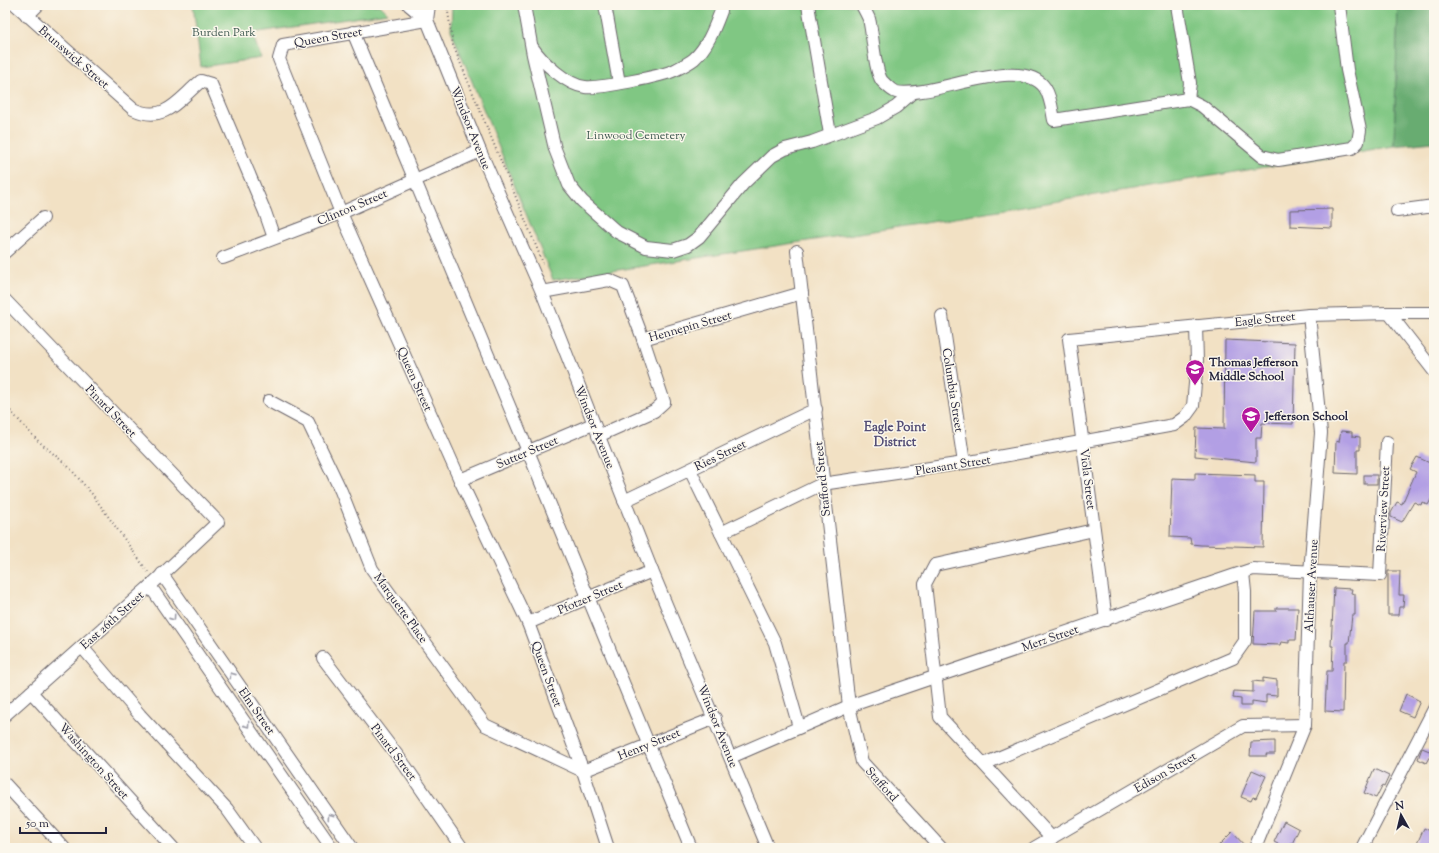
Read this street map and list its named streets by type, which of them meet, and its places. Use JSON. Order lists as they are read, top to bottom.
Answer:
{
  "streets": {
    "street": [
      "Queen Street",
      "Brunswick Street",
      "Windsor Avenue",
      "Clinton Street",
      "Eagle Street",
      "Hennepin Street",
      "Columbia Street",
      "Pinard Street",
      "Sutter Street",
      "Ries Street",
      "Pleasant Street",
      "Stafford Street",
      "Viola Street",
      "Riverview Street",
      "Althauser Avenue",
      "Pfotzer Street",
      "Marquette Place",
      "East 26th Street",
      "Merz Street",
      "Elm Street",
      "Henry Street",
      "Washington Street",
      "Edison Street",
      "Stafford"
    ]
  },
  "crossings": [
    ["Queen Street", "Windsor Avenue"],
    ["Queen Street", "Clinton Street"],
    ["Queen Street", "Sutter Street"],
    ["Queen Street", "Pfotzer Street"],
    ["Queen Street", "Marquette Place"],
    ["Queen Street", "Henry Street"],
    ["Brunswick Street", "Clinton Street"],
    ["Windsor Avenue", "Clinton Street"],
    ["Windsor Avenue", "Hennepin Street"],
    ["Windsor Avenue", "Sutter Street"],
    ["Windsor Avenue", "Ries Street"],
    ["Windsor Avenue", "Pfotzer Street"],
    ["Windsor Avenue", "Merz Street"],
    ["Windsor Avenue", "Henry Street"],
    ["Eagle Street", "Pleasant Street"],
    ["Eagle Street", "Viola Street"],
    ["Eagle Street", "Althauser Avenue"],
    ["Hennepin Street", "Stafford Street"],
    ["Columbia Street", "Pleasant Street"],
    ["Pinard Street", "East 26th Street"],
    ["Ries Street", "Stafford Street"],
    ["Pleasant Street", "Stafford Street"],
    ["Pleasant Street", "Viola Street"],
    ["Stafford Street", "Merz Street"],
    ["Stafford Street", "Stafford"],
    ["Viola Street", "Merz Street"],
    ["Riverview Street", "Merz Street"],
    ["Althauser Avenue", "Merz Street"],
    ["Althauser Avenue", "Edison Street"],
    ["Marquette Place", "Henry Street"],
    ["East 26th Street", "Elm Street"],
    ["East 26th Street", "Washington Street"],
    ["Merz Street", "Stafford"]
  ],
  "districts": ["Eagle Point District"],
  "parks": ["Burden Park", "Linwood Cemetery"],
  "places": {
    "school or university": ["Thomas Jefferson Middle School", "Jefferson School"]
  },
  "scale_bar": "50 m",
  "north": "top"
}
